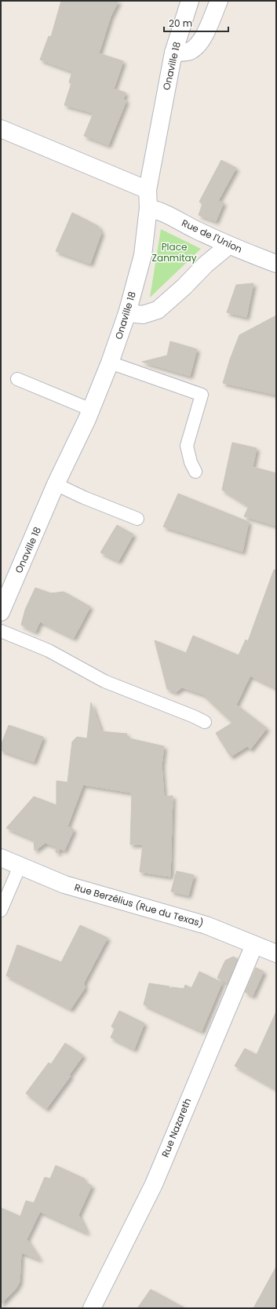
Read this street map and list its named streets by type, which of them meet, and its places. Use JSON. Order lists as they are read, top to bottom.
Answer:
{
  "streets": {
    "street": [
      "Onaville 18",
      "Rue de l'Union",
      "Rue Berzélius (Rue du Texas)",
      "Rue Nazareth"
    ]
  },
  "crossings": [
    ["Onaville 18", "Rue de l'Union"],
    ["Rue Berzélius (Rue du Texas)", "Rue Nazareth"]
  ],
  "parks": ["Place Zanmitay"],
  "scale_bar": "20 m"
}
